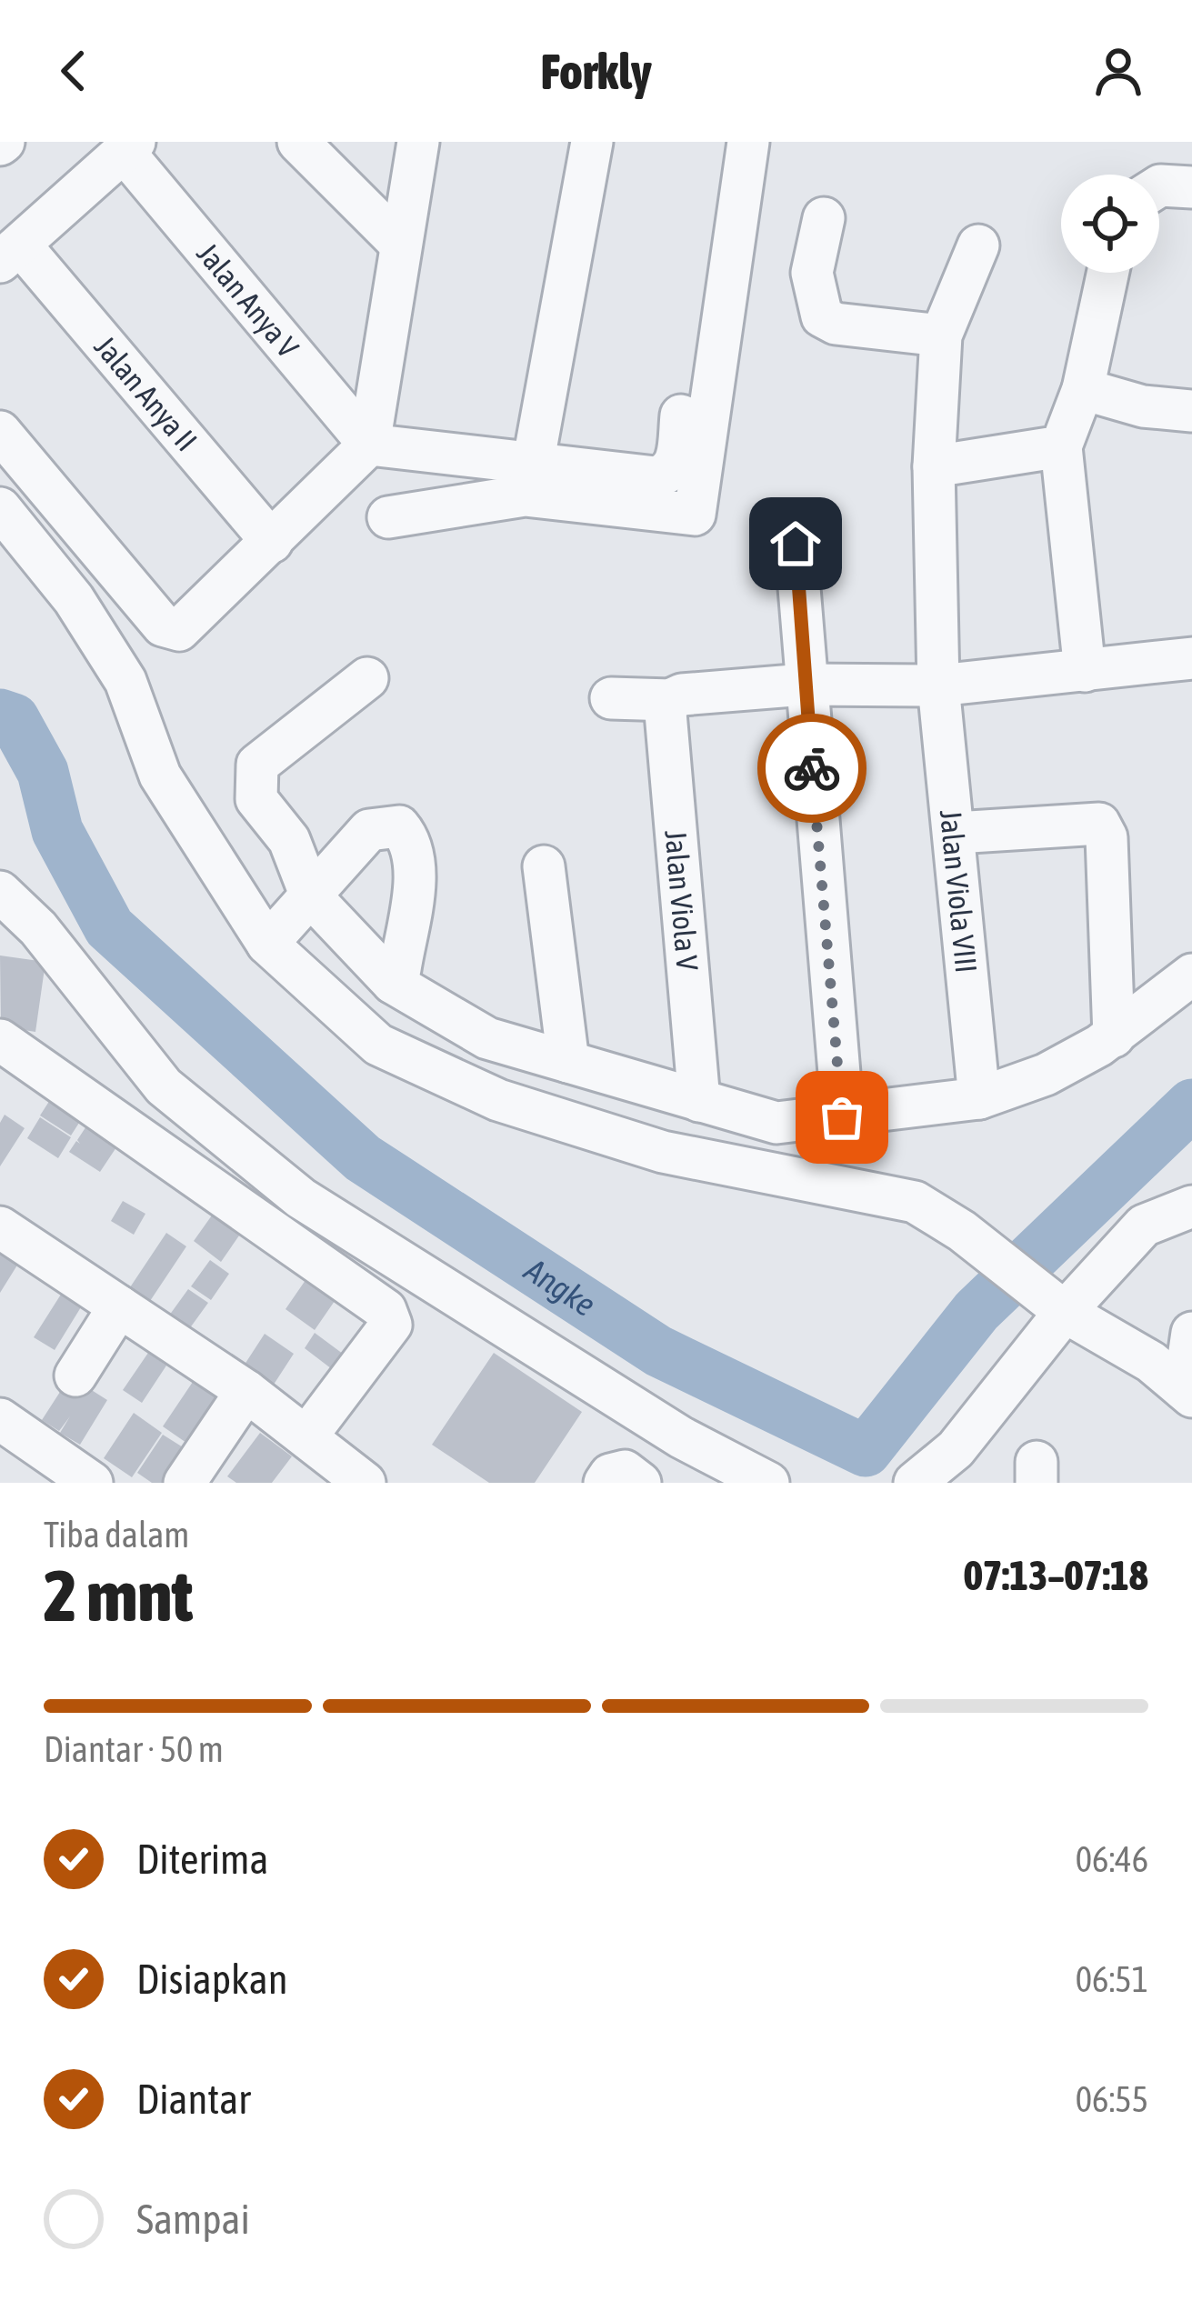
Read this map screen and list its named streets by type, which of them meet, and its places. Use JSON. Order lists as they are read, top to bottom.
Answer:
{
  "streets": {
    "street": [
      "Jalan Anya V",
      "Jalan Anya II",
      "Jalan Viola VIII",
      "Jalan Viola V"
    ]
  },
  "water": ["Angke"],
  "page": {
    "header": "Forkly",
    "heading": ["2 mnt", "Tiba dalam", "07:13–07:18"],
    "bar": "Diantar · 50 m",
    "list": [
      ["Diterima", "06:46"],
      ["Disiapkan", "06:51"],
      ["Diantar", "06:55"],
      "Sampai"
    ]
  }
}
